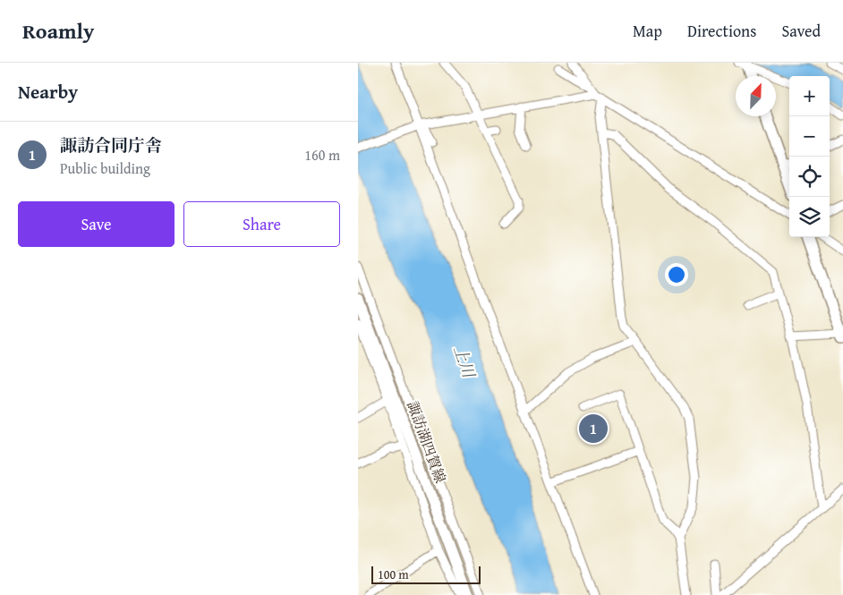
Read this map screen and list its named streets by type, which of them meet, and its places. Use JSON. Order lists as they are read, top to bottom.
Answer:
{
  "streets": {
    "main road": ["諏訪湖四賀線"]
  },
  "water": ["上川"],
  "scale_bar": "100 m",
  "north": "top right",
  "page": {
    "header": "Roamly",
    "nav": ["Map", "Directions", "Saved"],
    "heading": "Nearby",
    "map_buttons": ["+", "−"],
    "list": [
      {
        "mark": "1",
        "name": "諏訪合同庁舎",
        "note": "Public building",
        "value": "160 m"
      }
    ],
    "buttons": ["Save", "Share"],
    "pins": "1",
    "scale": "100 m"
  }
}
